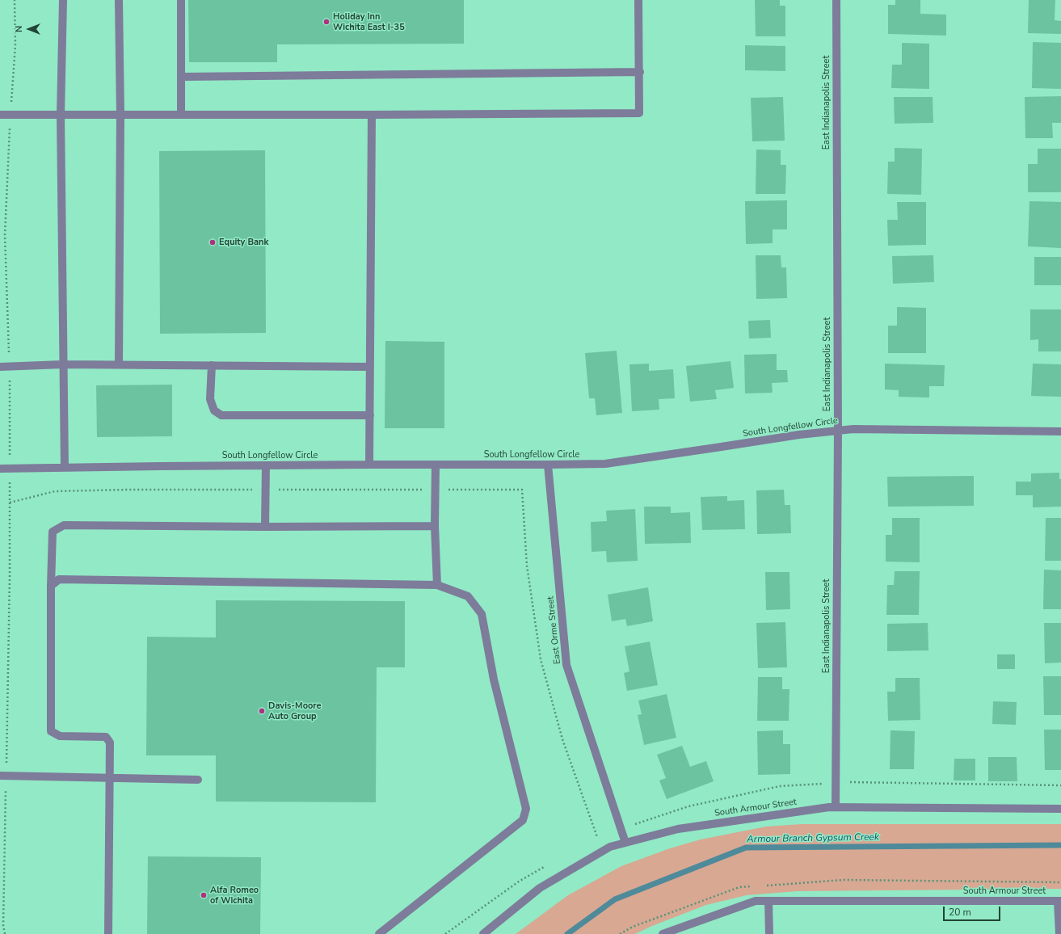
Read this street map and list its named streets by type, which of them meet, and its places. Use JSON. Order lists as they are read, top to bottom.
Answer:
{
  "streets": {
    "street": [
      "East Indianapolis Street",
      "South Longfellow Circle",
      "East Orme Street",
      "South Armour Street"
    ]
  },
  "crossings": [
    ["East Indianapolis Street", "South Longfellow Circle"],
    ["East Indianapolis Street", "South Armour Street"],
    ["South Longfellow Circle", "East Orme Street"],
    ["East Orme Street", "South Armour Street"]
  ],
  "water": ["Armour Branch Gypsum Creek"],
  "places": [
    "Holiday Inn Wichita East I-35",
    "Equity Bank",
    "Davis-Moore Auto Group",
    "Alfa Romeo of Wichita"
  ],
  "scale_bar": "20 m",
  "north": "left"
}
